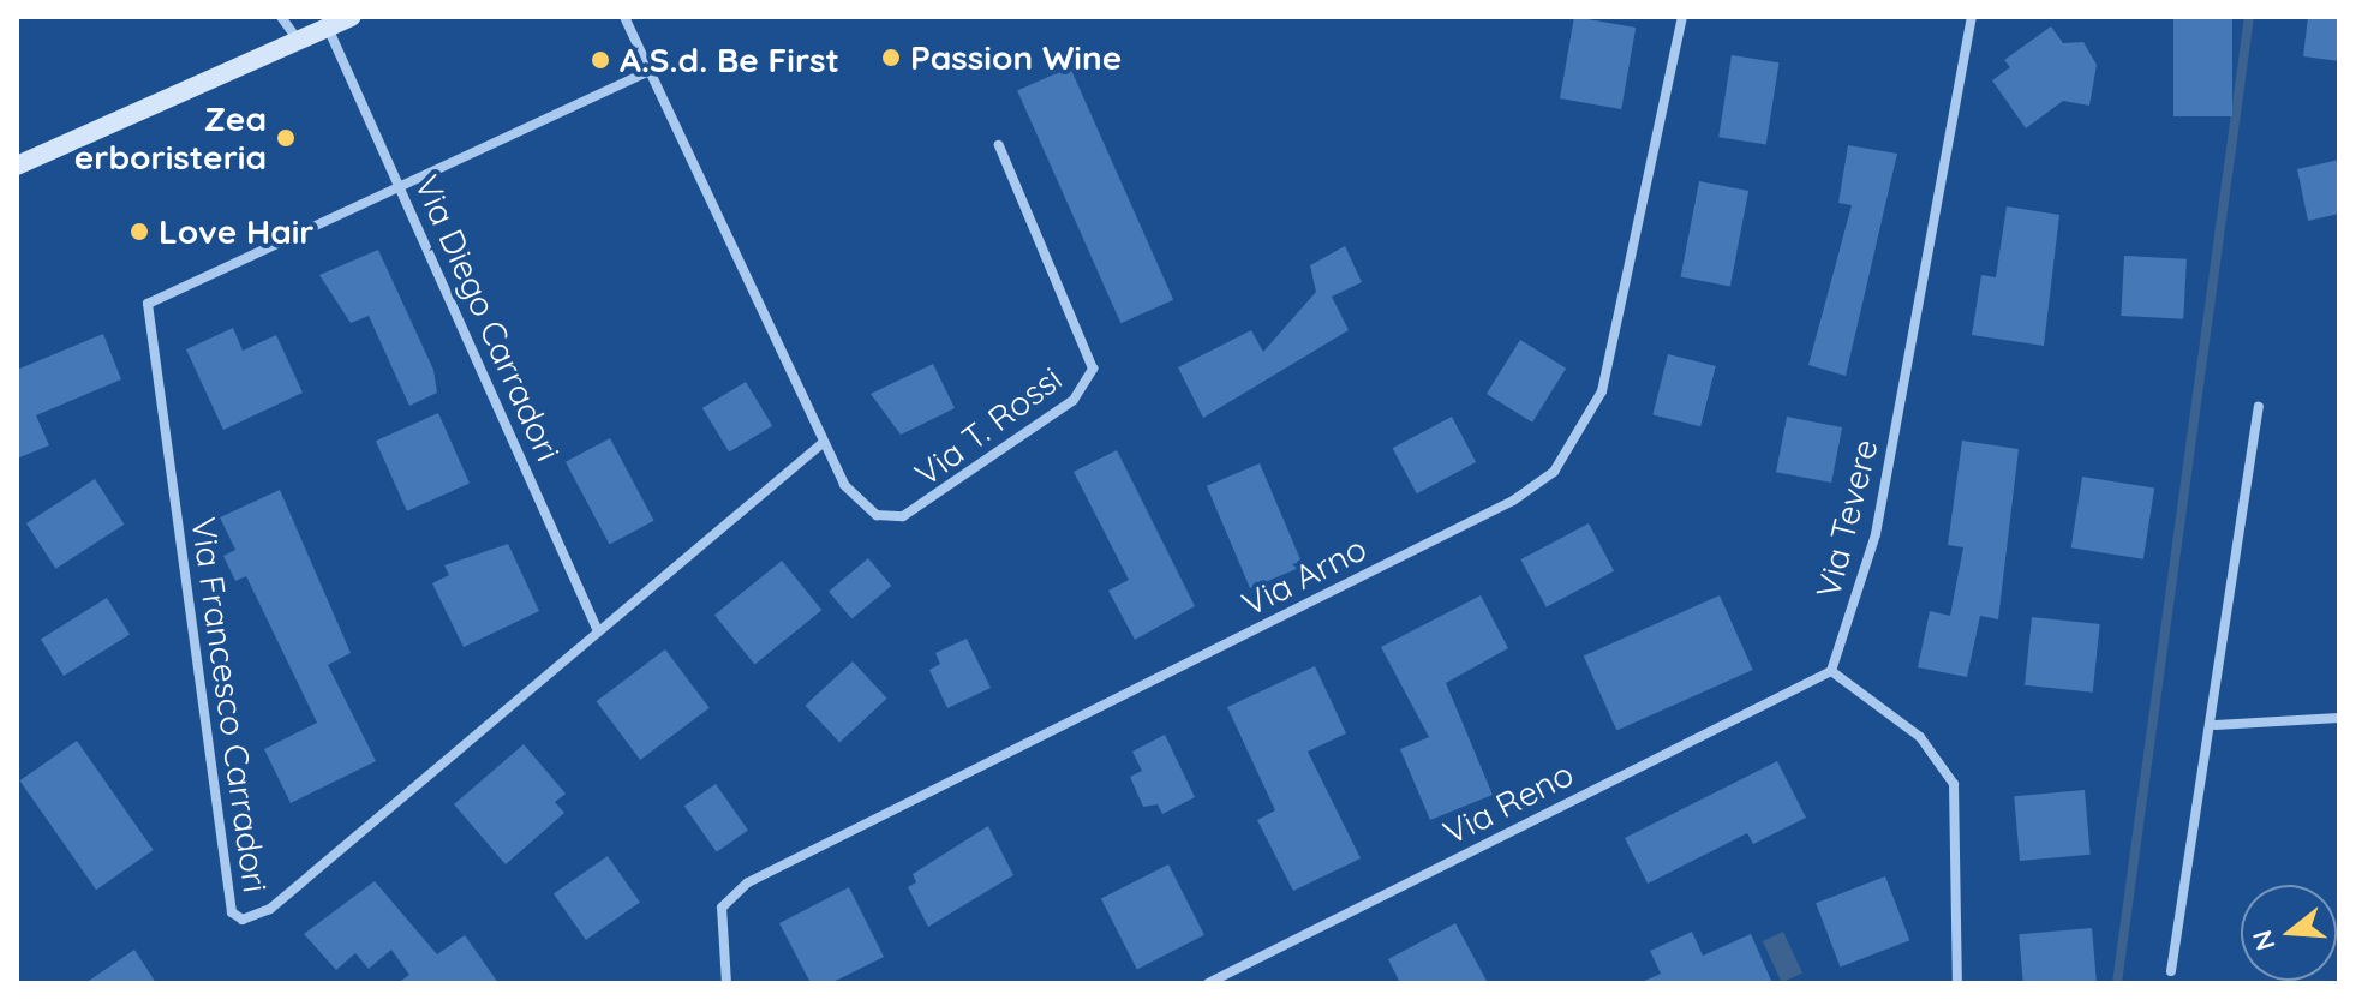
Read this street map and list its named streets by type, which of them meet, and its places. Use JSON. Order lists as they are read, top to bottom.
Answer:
{
  "streets": {
    "street": [
      "Via Diego Carradori",
      "Via T. Rossi",
      "Via Tevere",
      "Via Arno",
      "Via Francesco Carradori",
      "Via Reno"
    ]
  },
  "crossings": [
    ["Via Diego Carradori", "Via Francesco Carradori"],
    ["Via T. Rossi", "Via Francesco Carradori"],
    ["Via Tevere", "Via Reno"]
  ],
  "places": [
    "Passion Wine",
    "A.S.d. Be First",
    "Zea erboristeria",
    "Love Hair"
  ],
  "north": "left"
}
